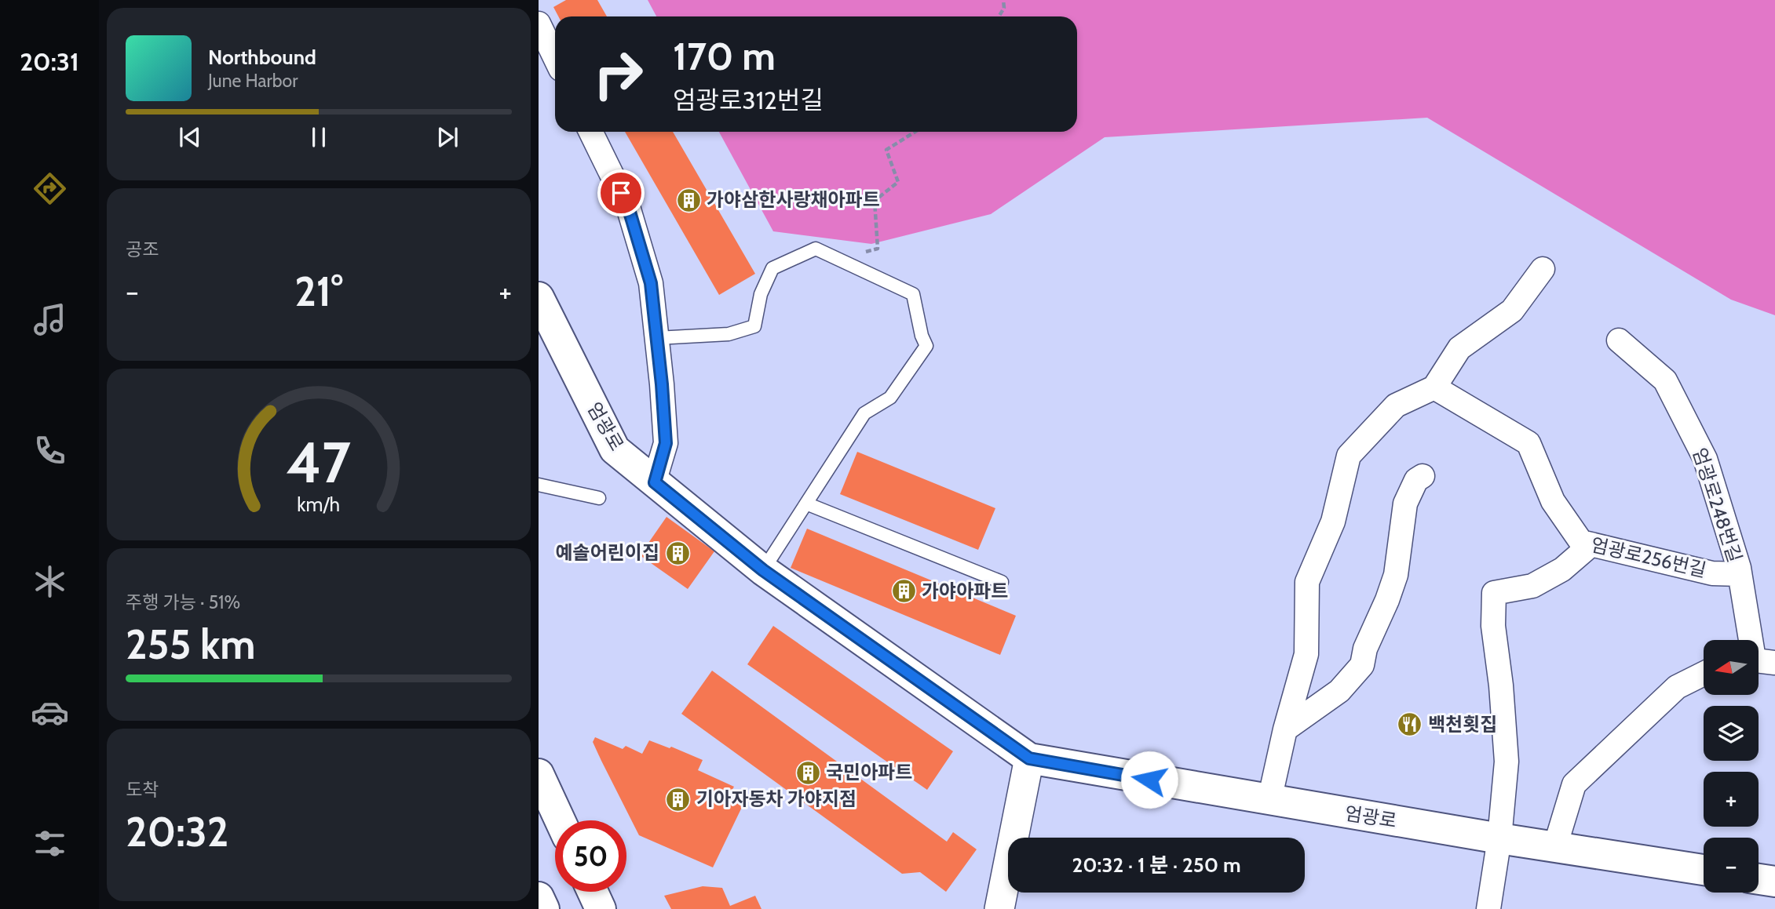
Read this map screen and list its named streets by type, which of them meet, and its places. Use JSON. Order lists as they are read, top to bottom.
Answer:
{
  "streets": {
    "main road": ["엄광로"],
    "street": ["엄광로248번길", "엄광로256번길"]
  },
  "crossings": [
    ["엄광로248번길", "엄광로256번길"]
  ],
  "places": {
    "building": [
      "가야삼한사랑채아파트",
      "예솔어린이집",
      "가야아파트",
      "국민아파트",
      "기아자동차 가야지점"
    ],
    "restaurant": ["백천횟집"]
  },
  "north": "left",
  "page": {
    "tabs": "20:31",
    "turn": ["170 m", "엄광로312번길"],
    "song": ["Northbound", "June Harbor"],
    "tile": [
      "공조",
      ["주행 가능 · 51%", "255 km"],
      ["도착", "20:32"]
    ],
    "heat": ["−", "21°", "+"],
    "map_buttons": ["+", "−"],
    "limit": "50",
    "trip": "20:32 · 1 분 · 250 m",
    "gauge": ["47", "km/h"]
  }
}
